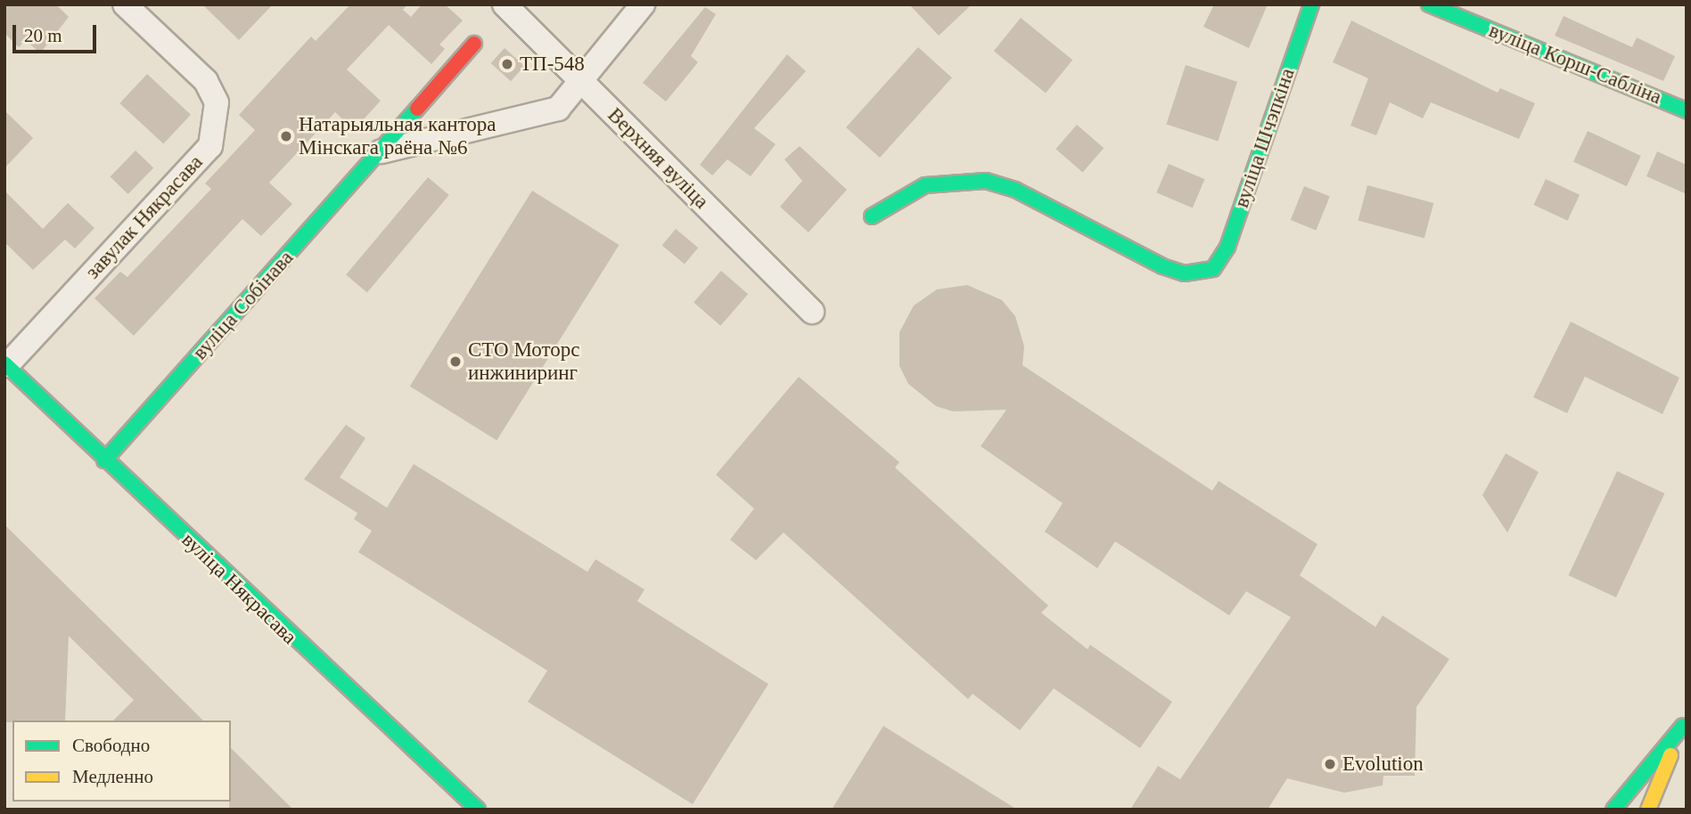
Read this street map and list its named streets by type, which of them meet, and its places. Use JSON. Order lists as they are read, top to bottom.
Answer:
{
  "streets": {
    "street": [
      "вуліца Корш-Сабліна",
      "вуліца Шчэпкіна",
      "Верхняя вуліца",
      "завулак Някрасава",
      "вуліца Собінава",
      "вуліца Някрасава"
    ]
  },
  "crossings": [
    ["завулак Някрасава", "вуліца Някрасава"],
    ["вуліца Собінава", "вуліца Някрасава"]
  ],
  "places": [
    "ТП-548",
    "Натарыяльная кантора Мінскага раёна №6",
    "СТО Моторс инжиниринг",
    "Evolution"
  ],
  "legend": ["Свободно", "Медленно"],
  "scale_bar": "20 m"
}
